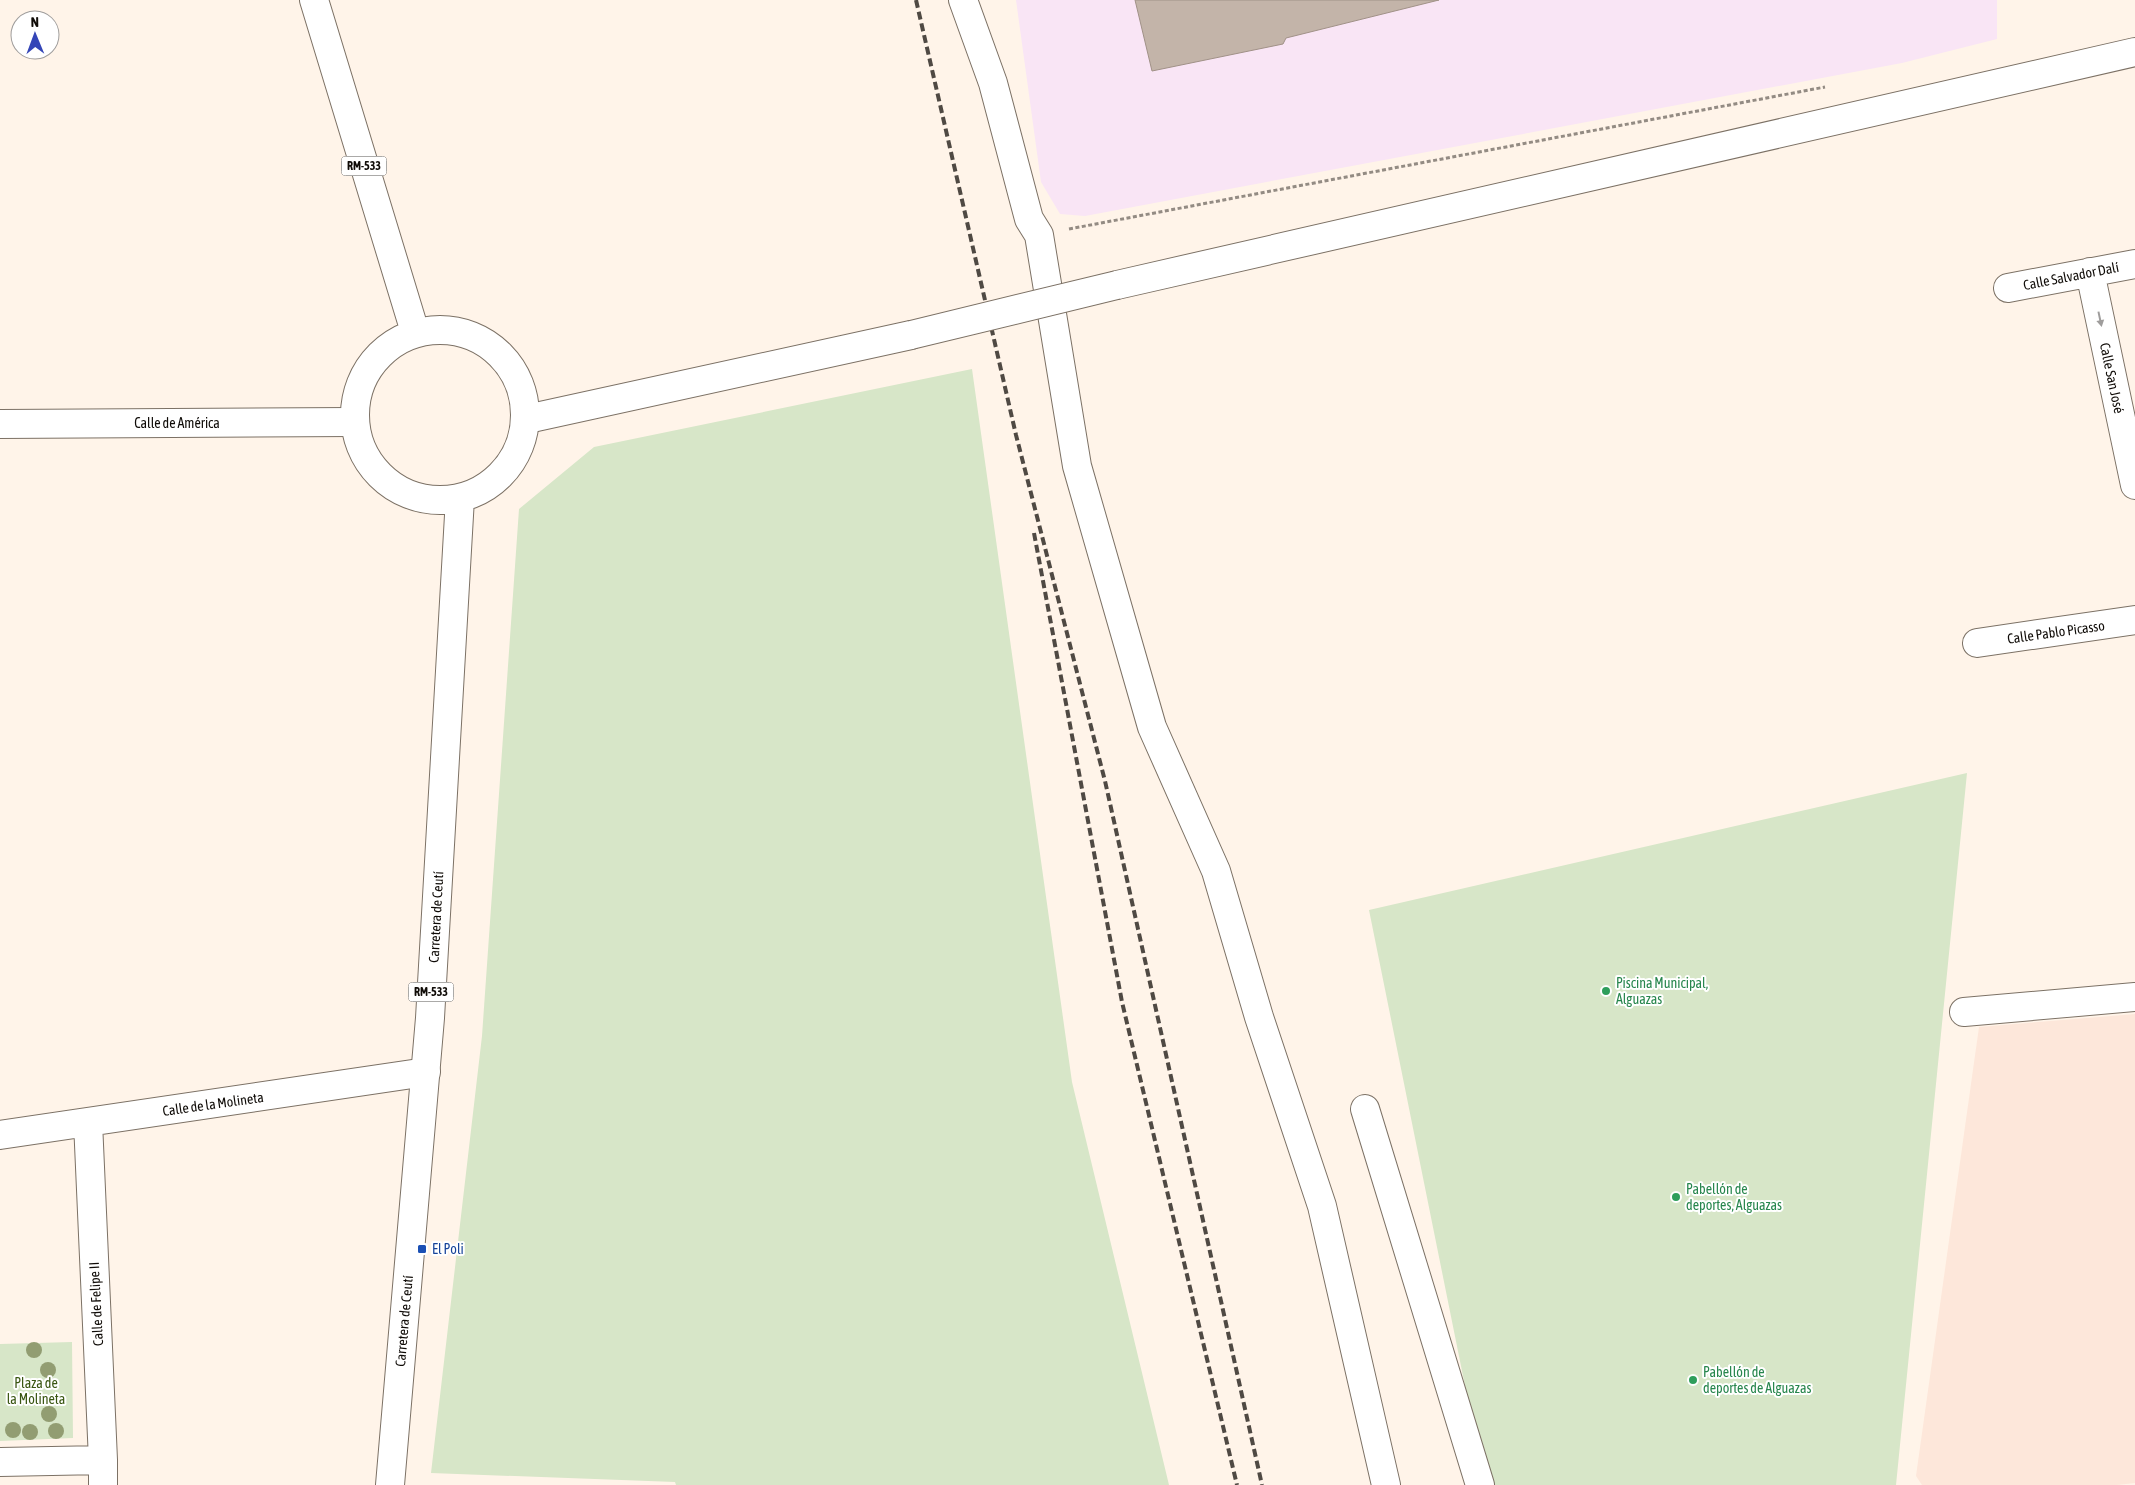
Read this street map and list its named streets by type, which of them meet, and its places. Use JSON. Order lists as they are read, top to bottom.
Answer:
{
  "streets": {
    "street": [
      "RM-533",
      "Calle Salvador Dalí",
      "Calle San José",
      "Calle de América",
      "Calle Pablo Picasso",
      "Carretera de Ceutí",
      "Calle de la Molineta",
      "Calle de Felipe II"
    ]
  },
  "crossings": [
    ["RM-533", "Calle de América"],
    ["RM-533", "Carretera de Ceutí"],
    ["Calle Salvador Dalí", "Calle San José"],
    ["Calle de América", "Carretera de Ceutí"],
    ["Carretera de Ceutí", "Calle de la Molineta"],
    ["Calle de la Molineta", "Calle de Felipe II"]
  ],
  "one_way": ["Calle San José"],
  "parks": ["Plaza de la Molineta"],
  "places": {
    "other": ["Piscina Municipal, Alguazas", "Pabellón de deportes, Alguazas", "Pabellón de deportes de Alguazas"],
    "transit": ["El Poli"]
  },
  "north": "top"
}
